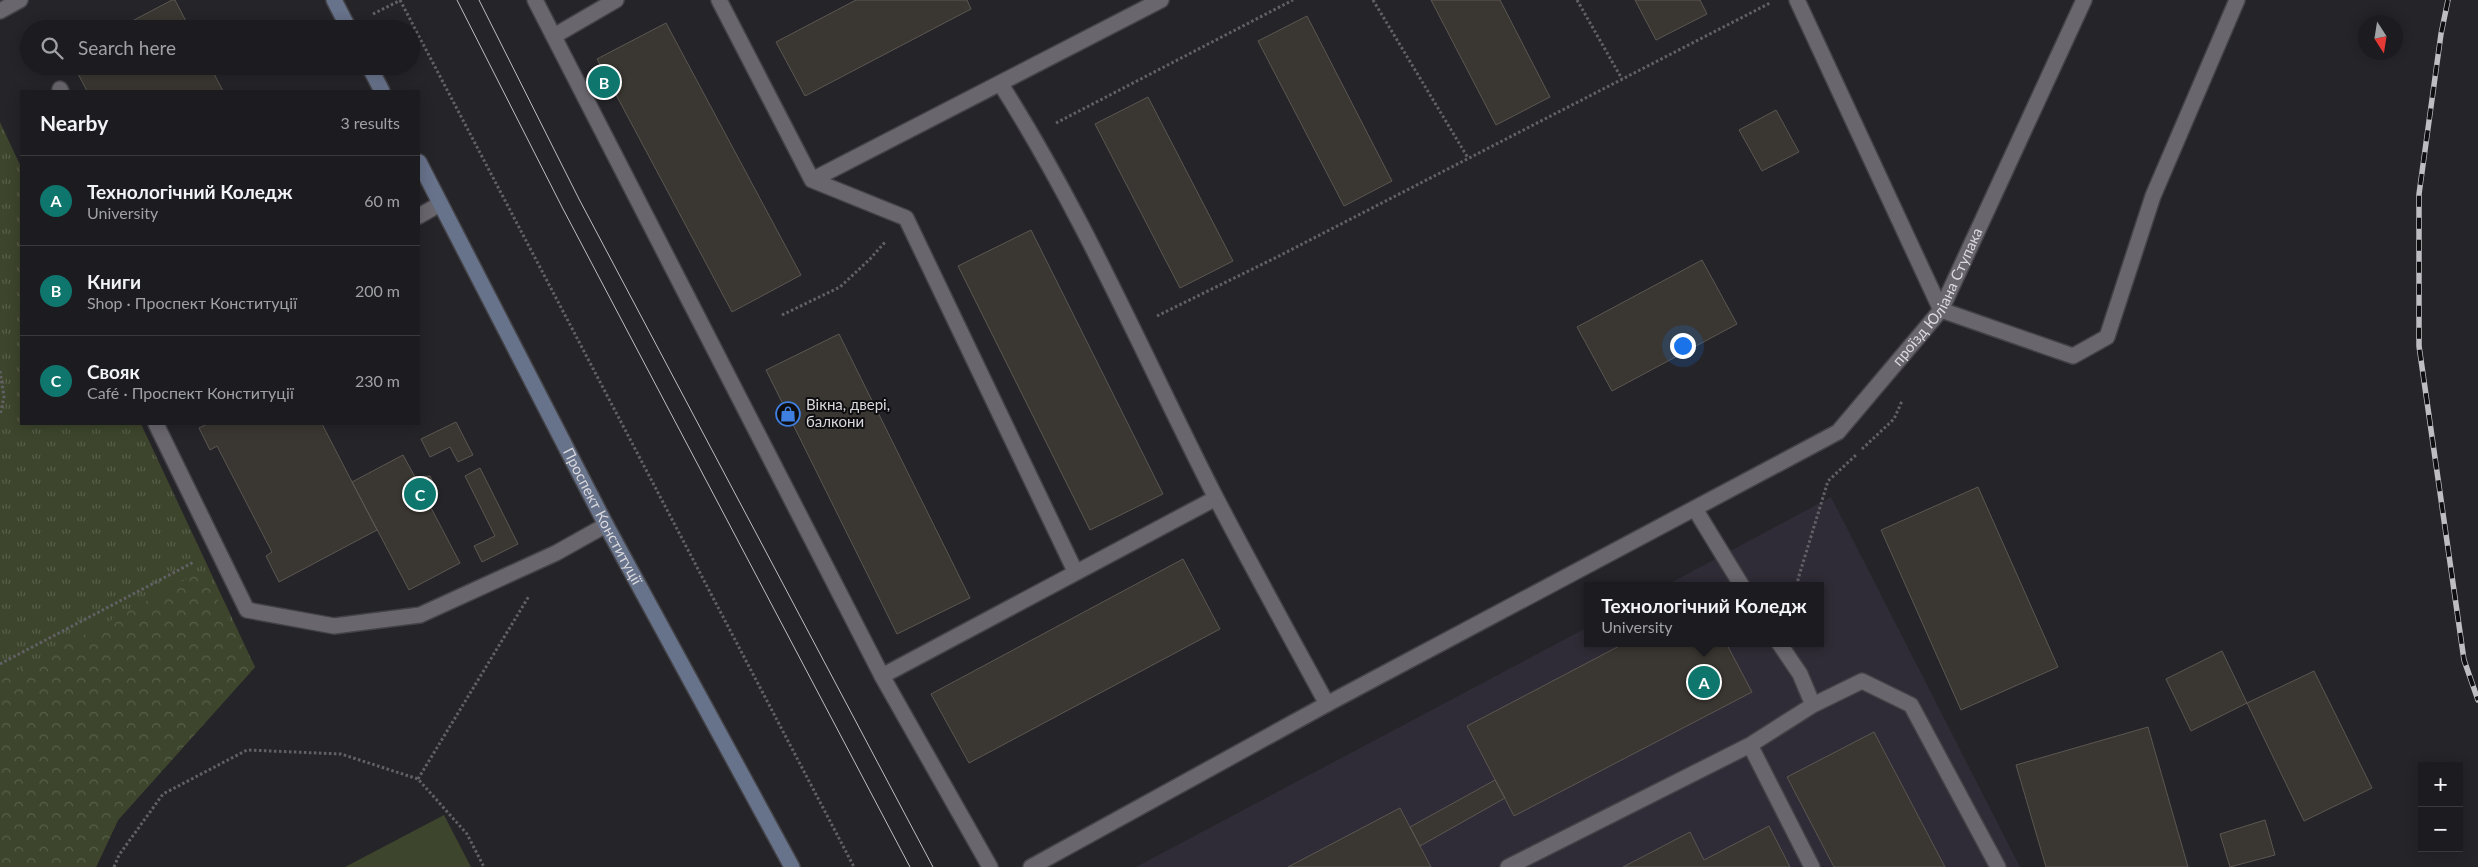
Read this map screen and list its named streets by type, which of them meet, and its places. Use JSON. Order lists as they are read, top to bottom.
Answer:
{
  "streets": {
    "street": ["проїзд Юліана Ступака", "Проспект Конституції"]
  },
  "places": {
    "shop": ["Вікна, двері, балкони"]
  },
  "north": "bottom",
  "page": {
    "search": "Search here",
    "pins": ["B", "C", "A"],
    "heading": ["Nearby", "3 results"],
    "list": [
      {
        "mark": "A",
        "name": "Технологічний Коледж",
        "note": "University",
        "value": "60 m"
      },
      {
        "mark": "B",
        "name": "Книги",
        "note": "Shop · Проспект Конституції",
        "value": "200 m"
      },
      {
        "mark": "C",
        "name": "Свояк",
        "note": "Café · Проспект Конституції",
        "value": "230 m"
      }
    ],
    "popup": ["Технологічний Коледж", "University"],
    "map_buttons": ["+", "−"]
  }
}
